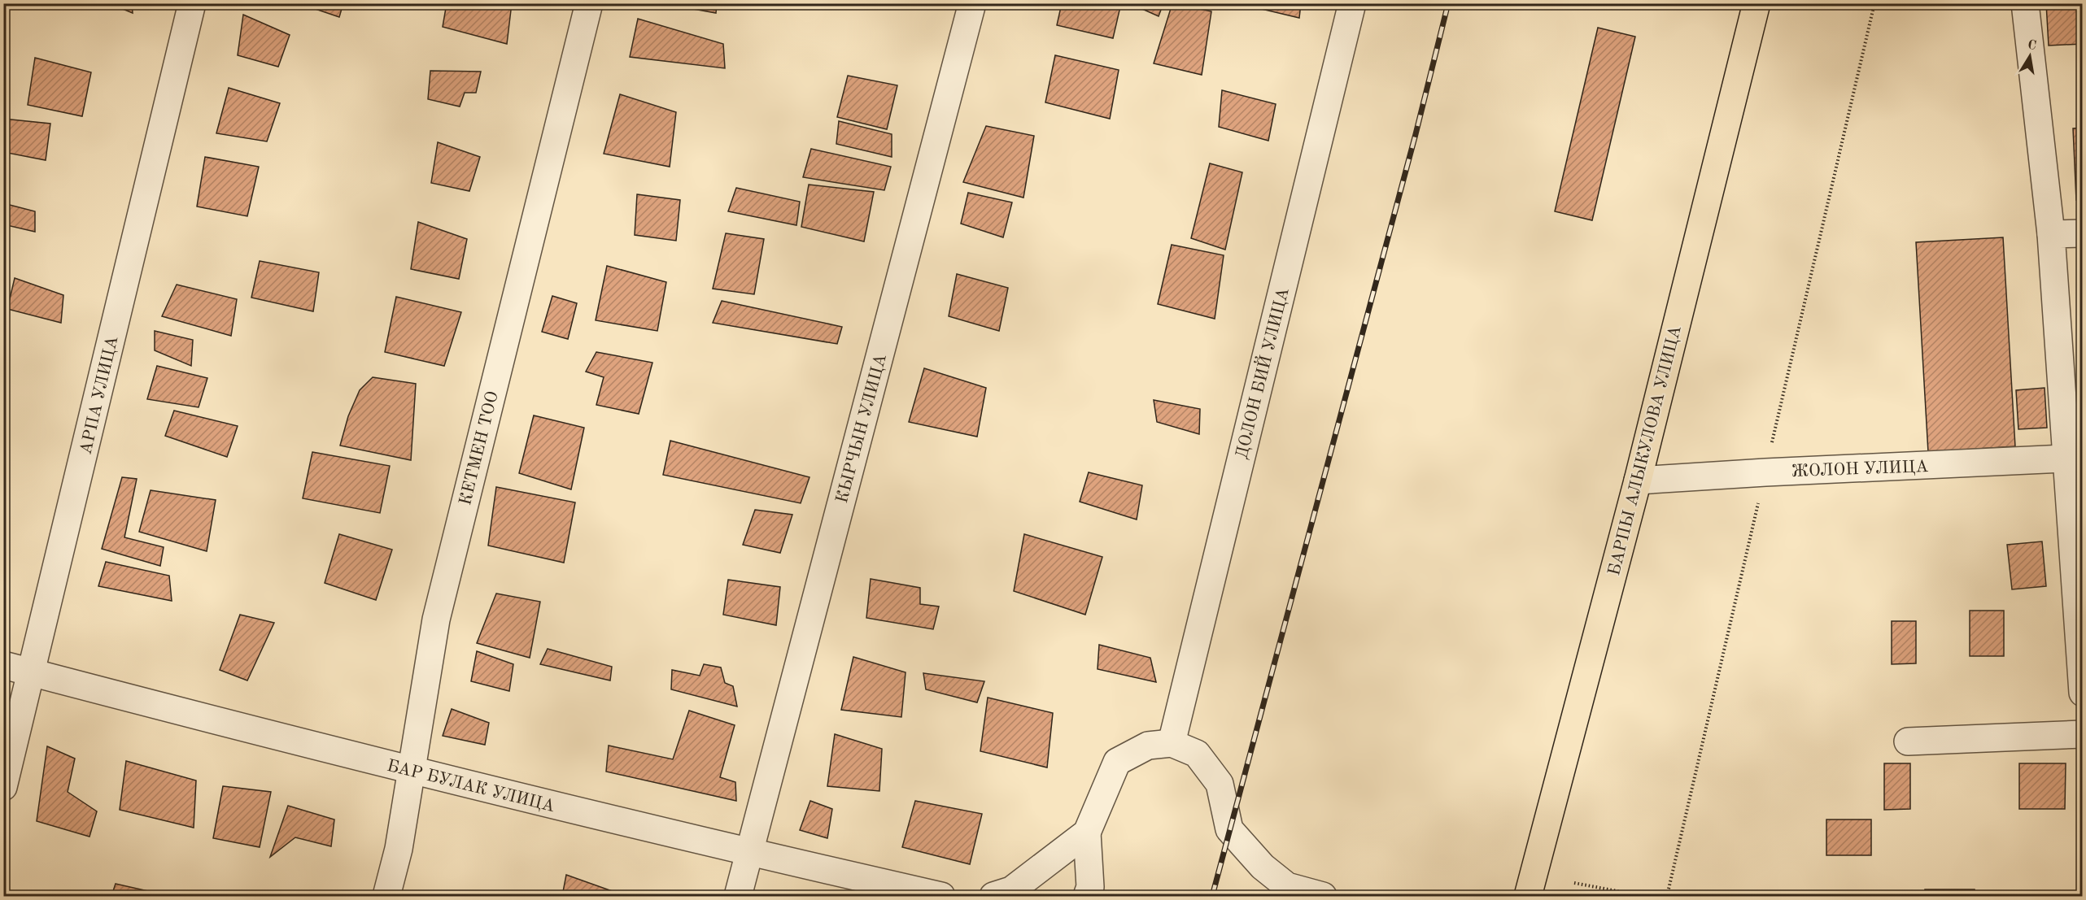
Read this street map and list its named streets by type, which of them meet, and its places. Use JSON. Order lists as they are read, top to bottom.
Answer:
{
  "streets": {
    "main road": ["БАРПЫ АЛЫКУЛОВА УЛИЦА"],
    "street": [
      "ДОЛОН БИЙ УЛИЦА",
      "АРПА УЛИЦА",
      "КЫРЧЫН УЛИЦА",
      "КЕТМЕН ТОО",
      "ЖОЛОН УЛИЦА",
      "БАР БУЛАК УЛИЦА"
    ]
  },
  "crossings": [
    ["АРПА УЛИЦА", "БАР БУЛАК УЛИЦА"],
    ["КЫРЧЫН УЛИЦА", "БАР БУЛАК УЛИЦА"],
    ["КЕТМЕН ТОО", "БАР БУЛАК УЛИЦА"],
    ["БАРПЫ АЛЫКУЛОВА УЛИЦА", "ЖОЛОН УЛИЦА"]
  ],
  "north": "top"
}
